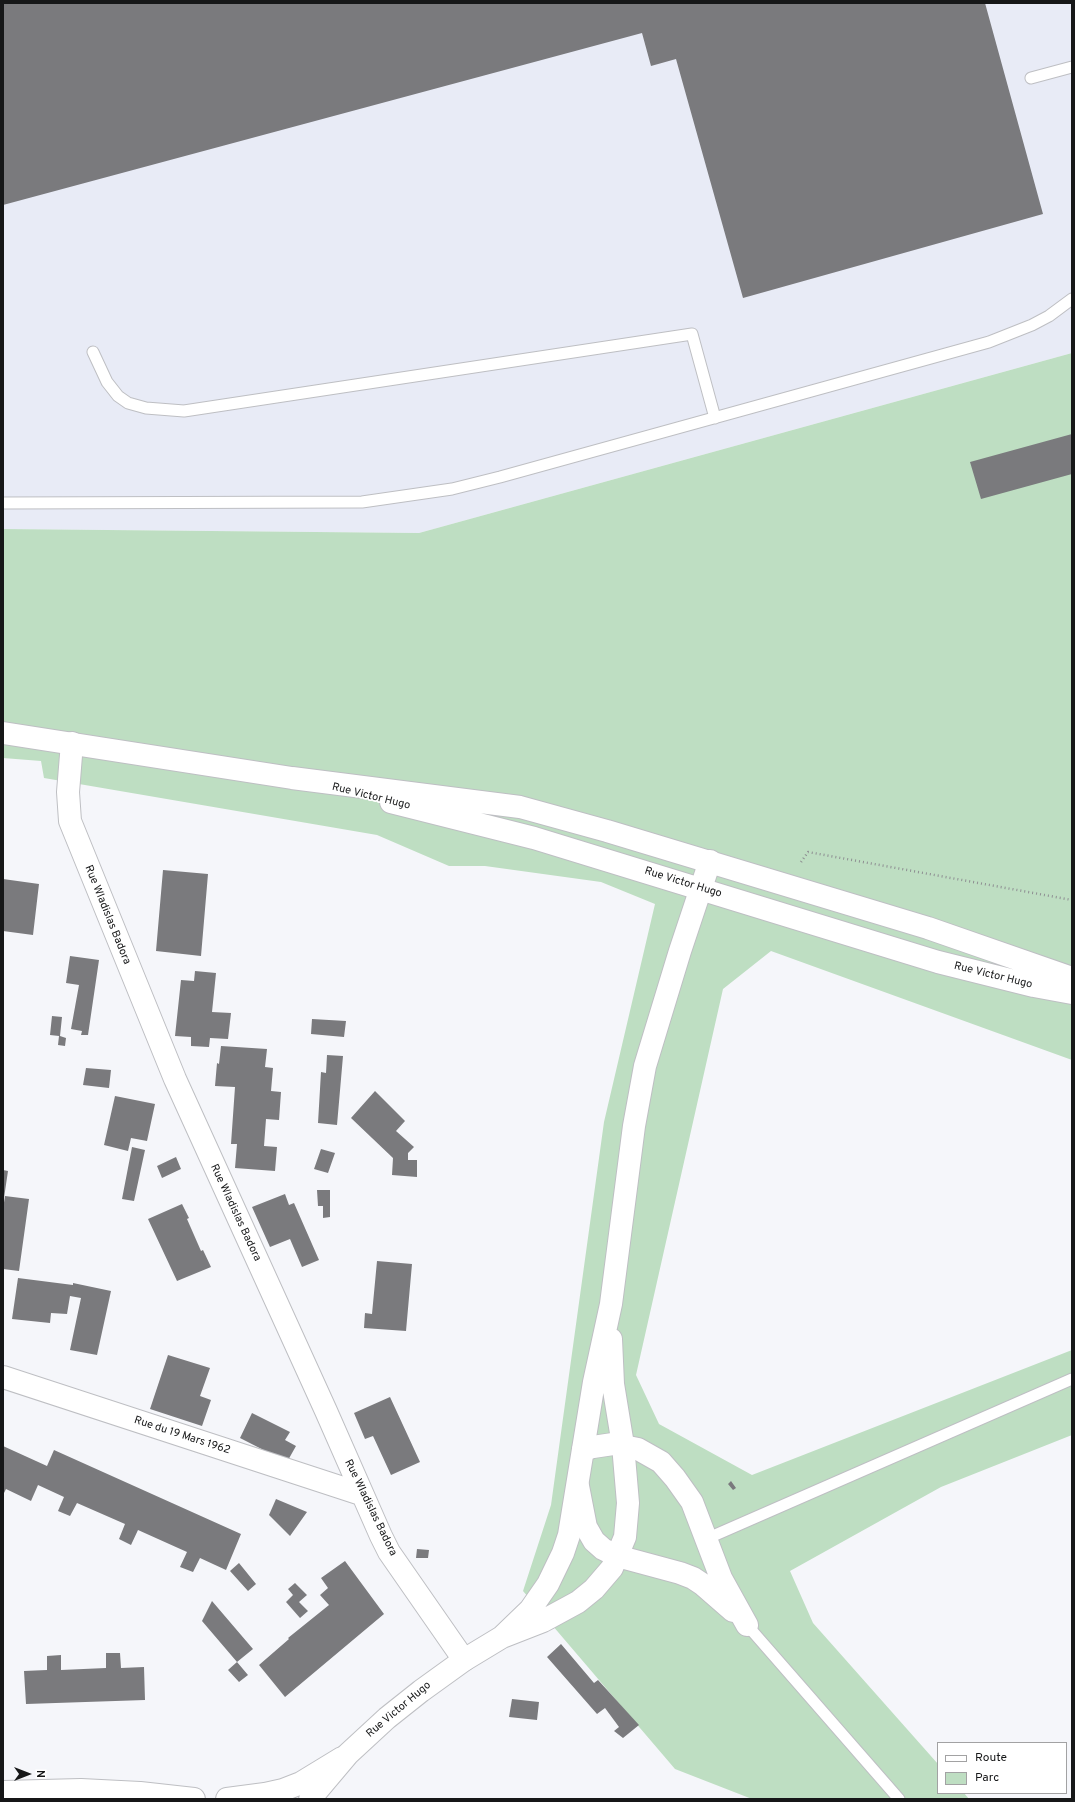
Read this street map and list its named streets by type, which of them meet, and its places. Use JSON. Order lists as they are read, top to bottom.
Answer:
{
  "streets": {
    "street": ["Rue Victor Hugo", "Rue Wladislas Badora", "Rue du 19 Mars 1962"]
  },
  "crossings": [
    ["Rue Victor Hugo", "Rue Wladislas Badora"],
    ["Rue Wladislas Badora", "Rue du 19 Mars 1962"]
  ],
  "legend": ["Route", "Parc"],
  "north": "right"
}
